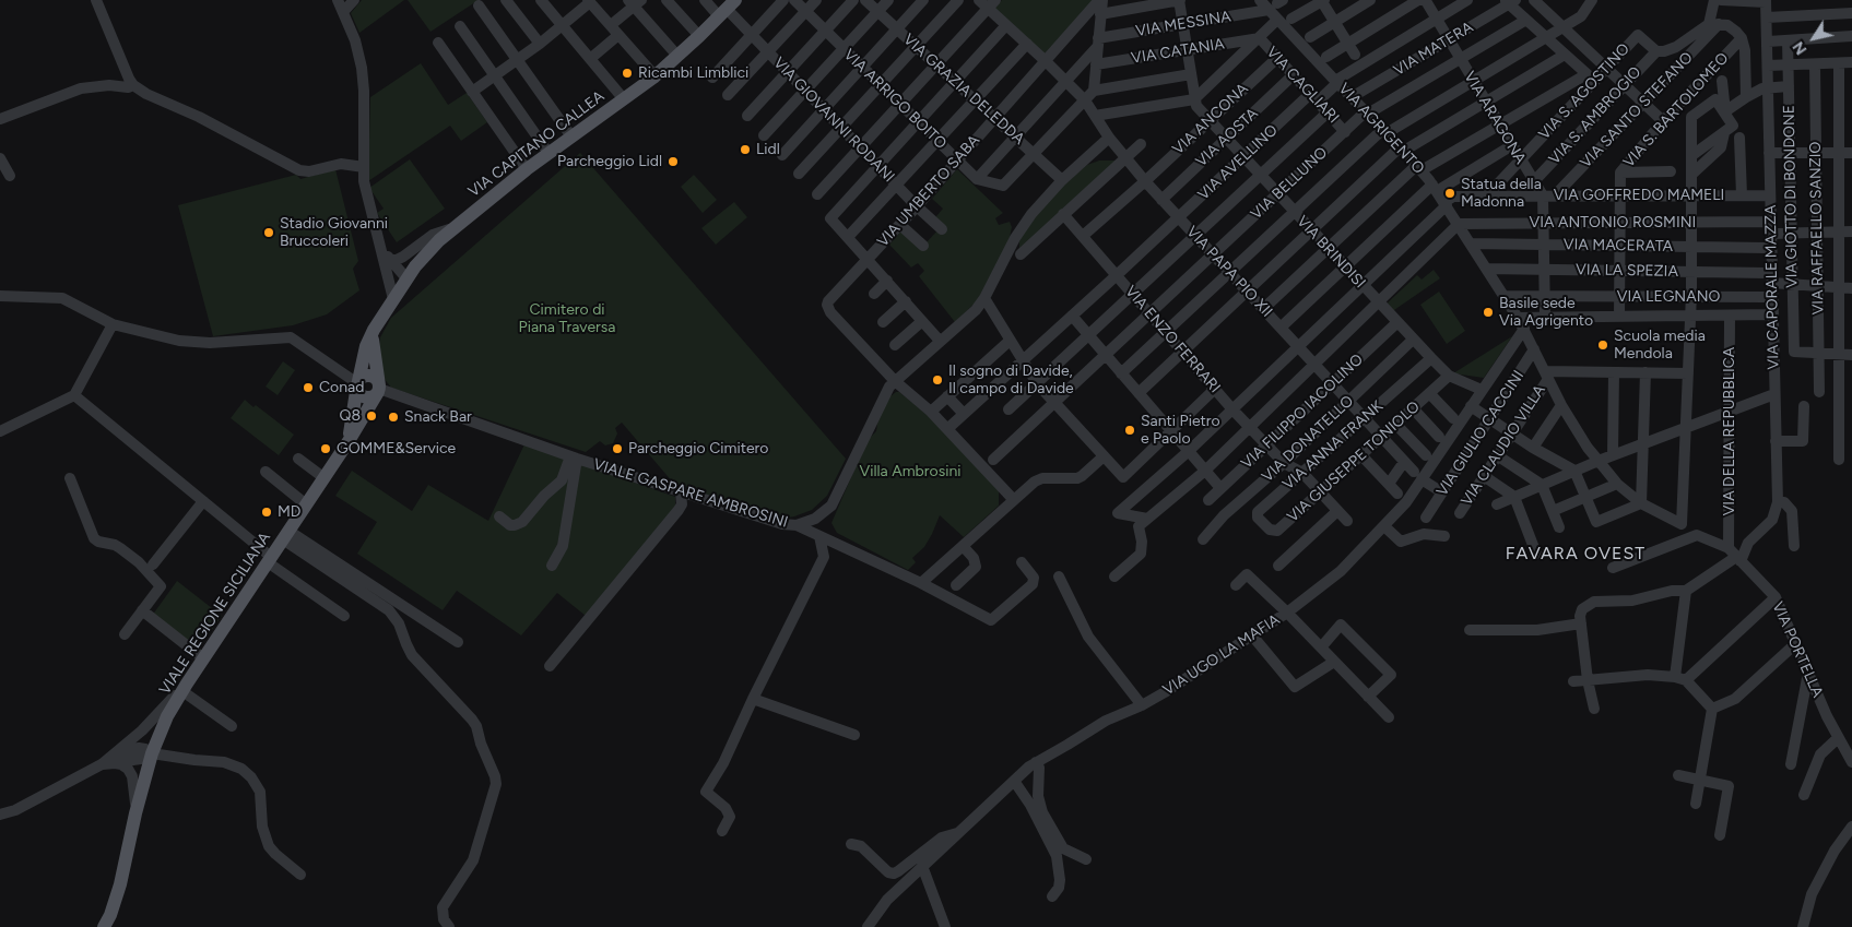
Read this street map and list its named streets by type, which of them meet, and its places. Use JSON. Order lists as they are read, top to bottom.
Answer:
{
  "streets": {
    "main road": ["VIA CAPITANO CALLEA", "VIALE REGIONE SICILIANA"],
    "street": [
      "VIA MESSINA",
      "VIA MATERA",
      "VIA CATANIA",
      "VIA CAGLIARI",
      "VIA GRAZIA DELEDDA",
      "VIA S. AGOSTINO",
      "VIA ARRIGO BOITO",
      "VIA SANTO STEFANO",
      "VIA S. BARTOLOMEO",
      "VIA S. AMBROGIO",
      "VIA ARAGONA",
      "VIA ANCONA",
      "VIA GIOVANNI RODANI",
      "VIA AGRIGENTO",
      "VIA AOSTA",
      "VIA AVELLINO",
      "VIA BELLUNO",
      "VIA UMBERTO SABA",
      "VIA GOFFREDO MAMELI",
      "VIA GIOTTO DI BONDONE",
      "VIA ANTONIO ROSMINI",
      "VIA RAFFAELLO SANZIO",
      "VIA MACERATA",
      "VIA BRINDISI",
      "VIA LA SPEZIA",
      "VIA PAPA PIO XII",
      "VIA CAPORALE MAZZA",
      "VIA LEGNANO",
      "VIA ENZO FERRARI",
      "VIA FILIPPO IACOLINO",
      "VIA DELLA REPUBBLICA",
      "VIA GIULIO CACCINI",
      "VIA DONATELLO",
      "VIA ANNA FRANK",
      "VIA CLAUDIO VILLA",
      "VIA GIUSEPPE TONIOLO",
      "VIALE GASPARE AMBROSINI",
      "VIA PORTELLA",
      "VIA UGO LA MAFIA"
    ]
  },
  "crossings": [
    ["VIA MESSINA", "VIA AGRIGENTO"],
    ["VIA MATERA", "VIA ARAGONA"],
    ["VIA MATERA", "VIA AGRIGENTO"],
    ["VIA CATANIA", "VIA CAGLIARI"],
    ["VIA CAGLIARI", "VIA ANCONA"],
    ["VIA CAGLIARI", "VIA AOSTA"],
    ["VIA CAGLIARI", "VIA AVELLINO"],
    ["VIA CAGLIARI", "VIA BELLUNO"],
    ["VIA GRAZIA DELEDDA", "VIA ARRIGO BOITO"],
    ["VIA GRAZIA DELEDDA", "VIA UMBERTO SABA"],
    ["VIA GRAZIA DELEDDA", "VIALE GASPARE AMBROSINI"],
    ["VIA S. AGOSTINO", "VIA S. AMBROGIO"],
    ["VIA S. AGOSTINO", "VIA ARAGONA"],
    ["VIA S. AGOSTINO", "VIA GOFFREDO MAMELI"],
    ["VIA ARRIGO BOITO", "VIA UMBERTO SABA"],
    ["VIA SANTO STEFANO", "VIA S. AMBROGIO"],
    ["VIA SANTO STEFANO", "VIA ARAGONA"],
    ["VIA SANTO STEFANO", "VIA GOFFREDO MAMELI"],
    ["VIA S. BARTOLOMEO", "VIA GOFFREDO MAMELI"],
    ["VIA S. BARTOLOMEO", "VIA ANTONIO ROSMINI"],
    ["VIA S. BARTOLOMEO", "VIA MACERATA"],
    ["VIA S. BARTOLOMEO", "VIA LA SPEZIA"],
    ["VIA S. BARTOLOMEO", "VIA LEGNANO"],
    ["VIA S. AMBROGIO", "VIA ARAGONA"],
    ["VIA ARAGONA", "VIA AVELLINO"],
    ["VIA ARAGONA", "VIA BELLUNO"],
    ["VIA ARAGONA", "VIA GOFFREDO MAMELI"],
    ["VIA ARAGONA", "VIA ANTONIO ROSMINI"],
    ["VIA ARAGONA", "VIA MACERATA"],
    ["VIA ARAGONA", "VIA LA SPEZIA"],
    ["VIA ARAGONA", "VIA LEGNANO"],
    ["VIA ANCONA", "VIA BRINDISI"],
    ["VIA ANCONA", "VIA PAPA PIO XII"],
    ["VIA ANCONA", "VIA ENZO FERRARI"],
    ["VIA GIOVANNI RODANI", "VIA CAPITANO CALLEA"],
    ["VIA GIOVANNI RODANI", "VIA UMBERTO SABA"],
    ["VIA AGRIGENTO", "VIA AVELLINO"],
    ["VIA AGRIGENTO", "VIA BELLUNO"],
    ["VIA AGRIGENTO", "VIA GOFFREDO MAMELI"],
    ["VIA AGRIGENTO", "VIA ANTONIO ROSMINI"],
    ["VIA AGRIGENTO", "VIA MACERATA"],
    ["VIA AGRIGENTO", "VIA LA SPEZIA"],
    ["VIA AGRIGENTO", "VIA LEGNANO"],
    ["VIA AGRIGENTO", "VIA GIULIO CACCINI"],
    ["VIA AGRIGENTO", "VIA CLAUDIO VILLA"],
    ["VIA AGRIGENTO", "VIA UGO LA MAFIA"],
    ["VIA AOSTA", "VIA BRINDISI"],
    ["VIA AOSTA", "VIA PAPA PIO XII"],
    ["VIA CAPITANO CALLEA", "VIALE REGIONE SICILIANA"],
    ["VIA AVELLINO", "VIA BRINDISI"],
    ["VIA AVELLINO", "VIA PAPA PIO XII"],
    ["VIA AVELLINO", "VIA ENZO FERRARI"],
    ["VIA BELLUNO", "VIA BRINDISI"],
    ["VIA BELLUNO", "VIA PAPA PIO XII"],
    ["VIA BELLUNO", "VIA ENZO FERRARI"],
    ["VIA UMBERTO SABA", "VIA PAPA PIO XII"],
    ["VIA UMBERTO SABA", "VIALE GASPARE AMBROSINI"],
    ["VIA GOFFREDO MAMELI", "VIA CAPORALE MAZZA"],
    ["VIA GIOTTO DI BONDONE", "VIA RAFFAELLO SANZIO"],
    ["VIA GIOTTO DI BONDONE", "VIA LA SPEZIA"],
    ["VIA ANTONIO ROSMINI", "VIA CAPORALE MAZZA"],
    ["VIA RAFFAELLO SANZIO", "VIA LA SPEZIA"],
    ["VIA MACERATA", "VIA CAPORALE MAZZA"],
    ["VIA BRINDISI", "VIA FILIPPO IACOLINO"],
    ["VIA BRINDISI", "VIA DONATELLO"],
    ["VIA BRINDISI", "VIA ANNA FRANK"],
    ["VIA BRINDISI", "VIA GIUSEPPE TONIOLO"],
    ["VIA BRINDISI", "VIA UGO LA MAFIA"],
    ["VIA LA SPEZIA", "VIA CAPORALE MAZZA"],
    ["VIA PAPA PIO XII", "VIA FILIPPO IACOLINO"],
    ["VIA PAPA PIO XII", "VIA GIULIO CACCINI"],
    ["VIA PAPA PIO XII", "VIA DONATELLO"],
    ["VIA PAPA PIO XII", "VIA ANNA FRANK"],
    ["VIA PAPA PIO XII", "VIA GIUSEPPE TONIOLO"],
    ["VIA PAPA PIO XII", "VIALE GASPARE AMBROSINI"],
    ["VIA PAPA PIO XII", "VIA UGO LA MAFIA"],
    ["VIA CAPORALE MAZZA", "VIA LEGNANO"],
    ["VIA CAPORALE MAZZA", "VIA DELLA REPUBBLICA"],
    ["VIA CAPORALE MAZZA", "VIA PORTELLA"],
    ["VIA ENZO FERRARI", "VIA FILIPPO IACOLINO"],
    ["VIA ENZO FERRARI", "VIA DONATELLO"],
    ["VIA ENZO FERRARI", "VIA ANNA FRANK"],
    ["VIA ENZO FERRARI", "VIA GIUSEPPE TONIOLO"],
    ["VIA DELLA REPUBBLICA", "VIA PORTELLA"],
    ["VIA ANNA FRANK", "VIA GIUSEPPE TONIOLO"],
    ["VIALE GASPARE AMBROSINI", "VIALE REGIONE SICILIANA"]
  ],
  "districts": ["FAVARA OVEST"],
  "parks": ["Cimitero di Piana Traversa", "Villa Ambrosini"],
  "places": [
    "Ricambi Limblici",
    "Lidl",
    "Parcheggio Lidl",
    "Statua della Madonna",
    "Stadio Giovanni Bruccoleri",
    "Basile sede Via Agrigento",
    "Scuola media Mendola",
    "Il sogno di Davide, Il campo di Davide",
    "Conad",
    "Q8",
    "Snack Bar",
    "Santi Pietro e Paolo",
    "GOMME&Service",
    "Parcheggio Cimitero",
    "MD"
  ],
  "north": "bottom left"
}
